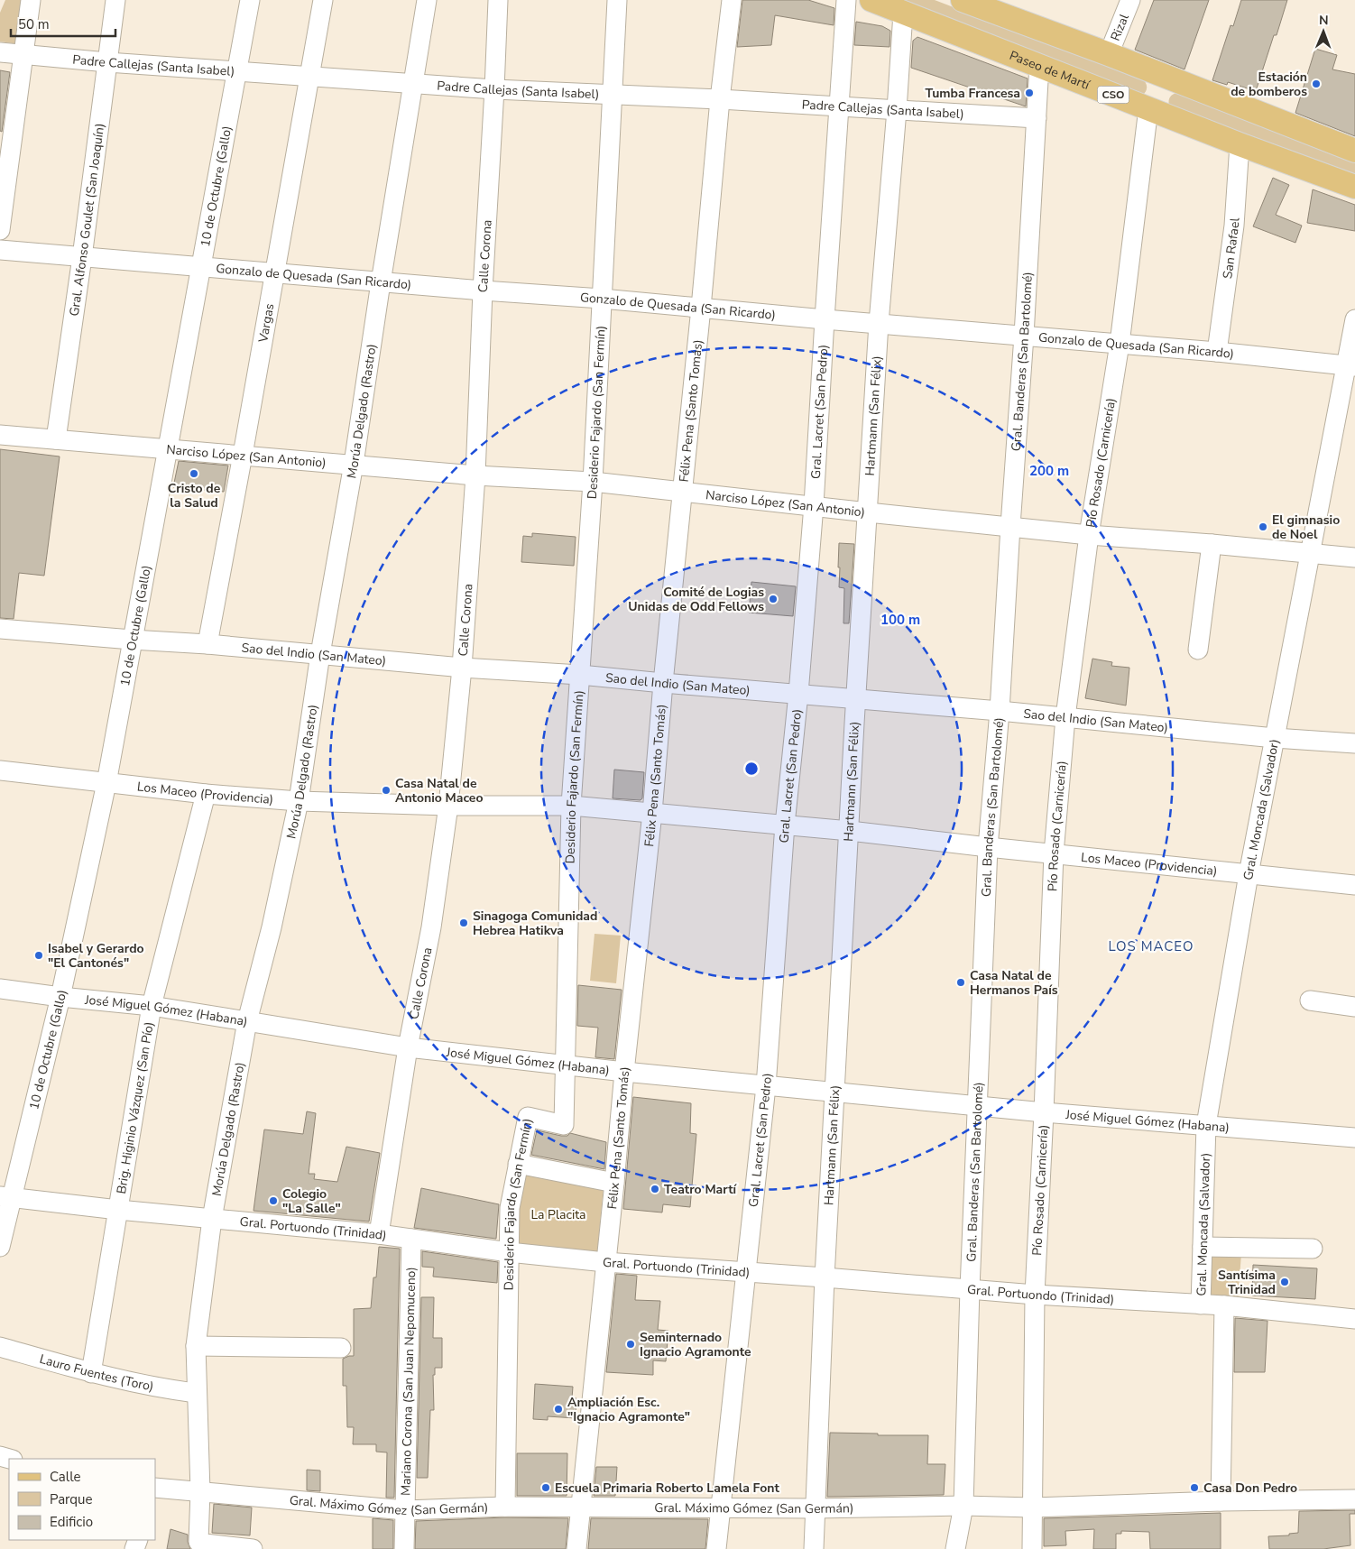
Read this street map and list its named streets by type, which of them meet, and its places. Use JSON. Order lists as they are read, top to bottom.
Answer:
{
  "streets": {
    "main road": ["Paseo de Martí", "CSO"],
    "street": [
      "Rizal",
      "Padre Callejas (Santa Isabel)",
      "10 de Octubre (Gallo)",
      "Gral. Alfonso Goulet (San Joaquín)",
      "San Rafael",
      "Calle Corona",
      "Gonzalo de Quesada (San Ricardo)",
      "Vargas",
      "Gral. Banderas (San Bartolomé)",
      "Morúa Delgado (Rastro)",
      "Desiderio Fajardo (San Fermín)",
      "Félix Pena (Santo Tomás)",
      "Gral. Lacret (San Pedro)",
      "Hartmann (San Félix)",
      "Narciso López (San Antonio)",
      "Pío Rosado (Carnicería)",
      "Sao del Indio (San Mateo)",
      "Los Maceo (Providencia)",
      "Gral. Moncada (Salvador)",
      "José Miguel Gómez (Habana)",
      "Brig. Higinio Vázquez (San Pío)",
      "Gral. Portuondo (Trinidad)",
      "Lauro Fuentes (Toro)",
      "Mariano Corona (San Juan Nepomuceno)",
      "Gral. Máximo Gómez (San Germán)"
    ]
  },
  "crossings": [
    ["Padre Callejas (Santa Isabel)", "10 de Octubre (Gallo)"],
    ["Padre Callejas (Santa Isabel)", "Gral. Alfonso Goulet (San Joaquín)"],
    ["Padre Callejas (Santa Isabel)", "Calle Corona"],
    ["Padre Callejas (Santa Isabel)", "Vargas"],
    ["Padre Callejas (Santa Isabel)", "Gral. Banderas (San Bartolomé)"],
    ["Padre Callejas (Santa Isabel)", "Morúa Delgado (Rastro)"],
    ["Padre Callejas (Santa Isabel)", "Desiderio Fajardo (San Fermín)"],
    ["Padre Callejas (Santa Isabel)", "Félix Pena (Santo Tomás)"],
    ["Padre Callejas (Santa Isabel)", "Gral. Lacret (San Pedro)"],
    ["Padre Callejas (Santa Isabel)", "Hartmann (San Félix)"],
    ["Paseo de Martí", "San Rafael"],
    ["Paseo de Martí", "Gral. Banderas (San Bartolomé)"],
    ["Paseo de Martí", "Hartmann (San Félix)"],
    ["Paseo de Martí", "Pío Rosado (Carnicería)"],
    ["10 de Octubre (Gallo)", "Gonzalo de Quesada (San Ricardo)"],
    ["10 de Octubre (Gallo)", "Narciso López (San Antonio)"],
    ["10 de Octubre (Gallo)", "Sao del Indio (San Mateo)"],
    ["10 de Octubre (Gallo)", "Los Maceo (Providencia)"],
    ["10 de Octubre (Gallo)", "José Miguel Gómez (Habana)"],
    ["10 de Octubre (Gallo)", "Gral. Portuondo (Trinidad)"],
    ["Gral. Alfonso Goulet (San Joaquín)", "Gonzalo de Quesada (San Ricardo)"],
    ["Gral. Alfonso Goulet (San Joaquín)", "Narciso López (San Antonio)"],
    ["San Rafael", "Gonzalo de Quesada (San Ricardo)"],
    ["Calle Corona", "Gonzalo de Quesada (San Ricardo)"],
    ["Calle Corona", "Narciso López (San Antonio)"],
    ["Calle Corona", "Sao del Indio (San Mateo)"],
    ["Calle Corona", "Los Maceo (Providencia)"],
    ["Calle Corona", "José Miguel Gómez (Habana)"],
    ["Calle Corona", "Gral. Portuondo (Trinidad)"],
    ["Gonzalo de Quesada (San Ricardo)", "Vargas"],
    ["Gonzalo de Quesada (San Ricardo)", "Gral. Banderas (San Bartolomé)"],
    ["Gonzalo de Quesada (San Ricardo)", "Morúa Delgado (Rastro)"],
    ["Gonzalo de Quesada (San Ricardo)", "Desiderio Fajardo (San Fermín)"],
    ["Gonzalo de Quesada (San Ricardo)", "Félix Pena (Santo Tomás)"],
    ["Gonzalo de Quesada (San Ricardo)", "Gral. Lacret (San Pedro)"],
    ["Gonzalo de Quesada (San Ricardo)", "Hartmann (San Félix)"],
    ["Gonzalo de Quesada (San Ricardo)", "Pío Rosado (Carnicería)"],
    ["Gonzalo de Quesada (San Ricardo)", "Gral. Moncada (Salvador)"],
    ["Vargas", "Narciso López (San Antonio)"],
    ["Vargas", "Sao del Indio (San Mateo)"],
    ["Gral. Banderas (San Bartolomé)", "Narciso López (San Antonio)"],
    ["Gral. Banderas (San Bartolomé)", "Sao del Indio (San Mateo)"],
    ["Gral. Banderas (San Bartolomé)", "Los Maceo (Providencia)"],
    ["Gral. Banderas (San Bartolomé)", "José Miguel Gómez (Habana)"],
    ["Gral. Banderas (San Bartolomé)", "Gral. Portuondo (Trinidad)"],
    ["Gral. Banderas (San Bartolomé)", "Gral. Máximo Gómez (San Germán)"],
    ["Morúa Delgado (Rastro)", "Narciso López (San Antonio)"],
    ["Morúa Delgado (Rastro)", "Sao del Indio (San Mateo)"],
    ["Morúa Delgado (Rastro)", "Los Maceo (Providencia)"],
    ["Morúa Delgado (Rastro)", "José Miguel Gómez (Habana)"],
    ["Morúa Delgado (Rastro)", "Gral. Portuondo (Trinidad)"],
    ["Morúa Delgado (Rastro)", "Lauro Fuentes (Toro)"],
    ["Morúa Delgado (Rastro)", "Gral. Máximo Gómez (San Germán)"],
    ["Desiderio Fajardo (San Fermín)", "Narciso López (San Antonio)"],
    ["Desiderio Fajardo (San Fermín)", "Sao del Indio (San Mateo)"],
    ["Desiderio Fajardo (San Fermín)", "Los Maceo (Providencia)"],
    ["Desiderio Fajardo (San Fermín)", "José Miguel Gómez (Habana)"],
    ["Desiderio Fajardo (San Fermín)", "Gral. Portuondo (Trinidad)"],
    ["Desiderio Fajardo (San Fermín)", "Gral. Máximo Gómez (San Germán)"],
    ["Félix Pena (Santo Tomás)", "Narciso López (San Antonio)"],
    ["Félix Pena (Santo Tomás)", "Sao del Indio (San Mateo)"],
    ["Félix Pena (Santo Tomás)", "Los Maceo (Providencia)"],
    ["Félix Pena (Santo Tomás)", "José Miguel Gómez (Habana)"],
    ["Félix Pena (Santo Tomás)", "Gral. Portuondo (Trinidad)"],
    ["Félix Pena (Santo Tomás)", "Gral. Máximo Gómez (San Germán)"],
    ["Gral. Lacret (San Pedro)", "Narciso López (San Antonio)"],
    ["Gral. Lacret (San Pedro)", "Sao del Indio (San Mateo)"],
    ["Gral. Lacret (San Pedro)", "Los Maceo (Providencia)"],
    ["Gral. Lacret (San Pedro)", "José Miguel Gómez (Habana)"],
    ["Gral. Lacret (San Pedro)", "Gral. Portuondo (Trinidad)"],
    ["Gral. Lacret (San Pedro)", "Gral. Máximo Gómez (San Germán)"],
    ["Hartmann (San Félix)", "Narciso López (San Antonio)"],
    ["Hartmann (San Félix)", "Sao del Indio (San Mateo)"],
    ["Hartmann (San Félix)", "Los Maceo (Providencia)"],
    ["Hartmann (San Félix)", "José Miguel Gómez (Habana)"],
    ["Hartmann (San Félix)", "Gral. Portuondo (Trinidad)"],
    ["Hartmann (San Félix)", "Gral. Máximo Gómez (San Germán)"],
    ["Narciso López (San Antonio)", "Pío Rosado (Carnicería)"],
    ["Narciso López (San Antonio)", "Gral. Moncada (Salvador)"],
    ["Pío Rosado (Carnicería)", "Sao del Indio (San Mateo)"],
    ["Pío Rosado (Carnicería)", "Los Maceo (Providencia)"],
    ["Pío Rosado (Carnicería)", "José Miguel Gómez (Habana)"],
    ["Pío Rosado (Carnicería)", "Gral. Portuondo (Trinidad)"],
    ["Pío Rosado (Carnicería)", "Gral. Máximo Gómez (San Germán)"],
    ["Sao del Indio (San Mateo)", "Gral. Moncada (Salvador)"],
    ["Los Maceo (Providencia)", "Gral. Moncada (Salvador)"],
    ["Los Maceo (Providencia)", "Brig. Higinio Vázquez (San Pío)"],
    ["Gral. Moncada (Salvador)", "José Miguel Gómez (Habana)"],
    ["Gral. Moncada (Salvador)", "Gral. Portuondo (Trinidad)"],
    ["Gral. Moncada (Salvador)", "Gral. Máximo Gómez (San Germán)"],
    ["José Miguel Gómez (Habana)", "Brig. Higinio Vázquez (San Pío)"],
    ["Brig. Higinio Vázquez (San Pío)", "Gral. Portuondo (Trinidad)"],
    ["Brig. Higinio Vázquez (San Pío)", "Lauro Fuentes (Toro)"],
    ["Gral. Portuondo (Trinidad)", "Mariano Corona (San Juan Nepomuceno)"],
    ["Mariano Corona (San Juan Nepomuceno)", "Gral. Máximo Gómez (San Germán)"]
  ],
  "districts": ["LOS MACEO"],
  "parks": ["La Placita"],
  "places": [
    "Estación de bomberos",
    "Tumba Francesa",
    "Cristo de la Salud",
    "El gimnasio de Noel",
    "Comité de Logias Unidas de Odd Fellows",
    "Casa Natal de Antonio Maceo",
    "Sinagoga Comunidad Hebrea Hatikva",
    "Isabel y Gerardo \"El Cantonés\"",
    "Casa Natal de Hermanos País",
    "Teatro Martí",
    "Colegio \"La Salle\"",
    "Santísima Trinidad",
    "Seminternado Ignacio Agramonte",
    "Ampliación Esc. \"Ignacio Agramonte\"",
    "Escuela Primaria Roberto Lamela Font",
    "Casa Don Pedro"
  ],
  "legend": ["Calle", "Parque", "Edificio"],
  "scale_bar": "50 m",
  "north": "top",
  "rings": ["200 m", "100 m"]
}
